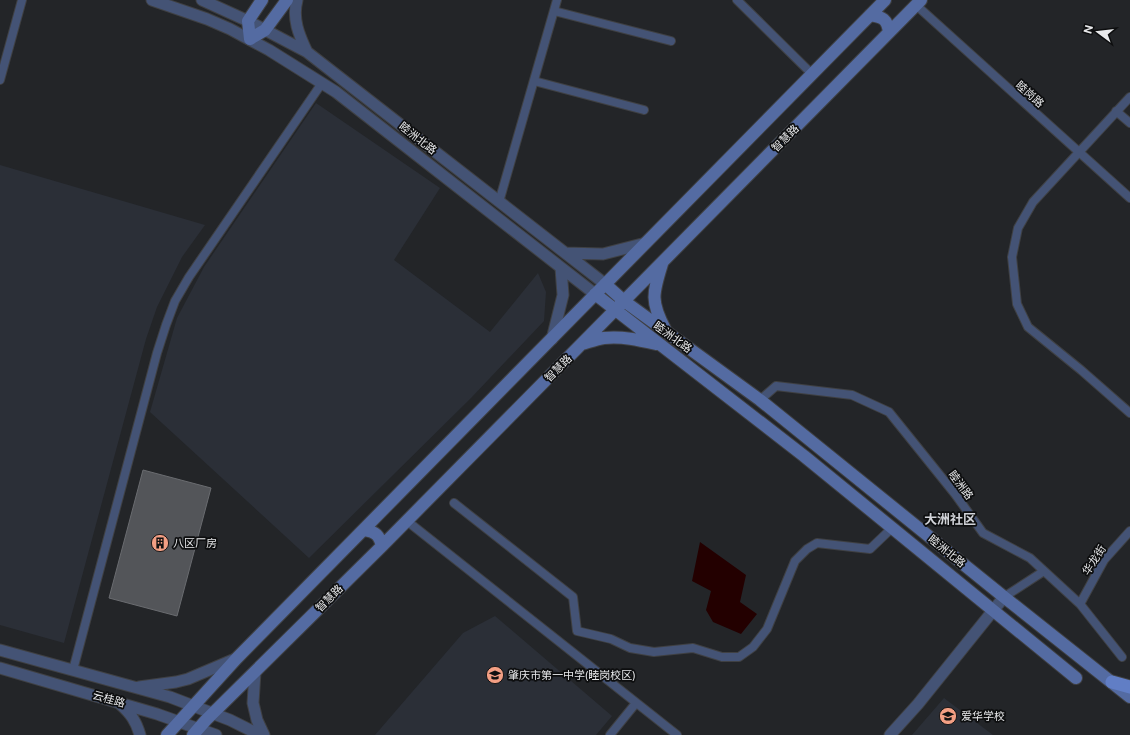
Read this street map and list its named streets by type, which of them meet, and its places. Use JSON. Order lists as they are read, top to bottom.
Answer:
{
  "streets": {
    "main road": ["睦洲北路", "智慧路"],
    "street": [
      "睦岗路",
      "睦洲路",
      "华龙街",
      "云桂路"
    ]
  },
  "crossings": [
    ["睦岗路", "智慧路"],
    ["睦洲北路", "智慧路"],
    ["睦洲北路", "睦洲路"],
    ["智慧路", "云桂路"],
    ["睦洲路", "华龙街"]
  ],
  "districts": ["大洲社区"],
  "places": {
    "building": ["八区厂房"],
    "school or university": ["肇庆市第一中学(睦岗校区)", "爱华学校"]
  },
  "north": "left"
}
